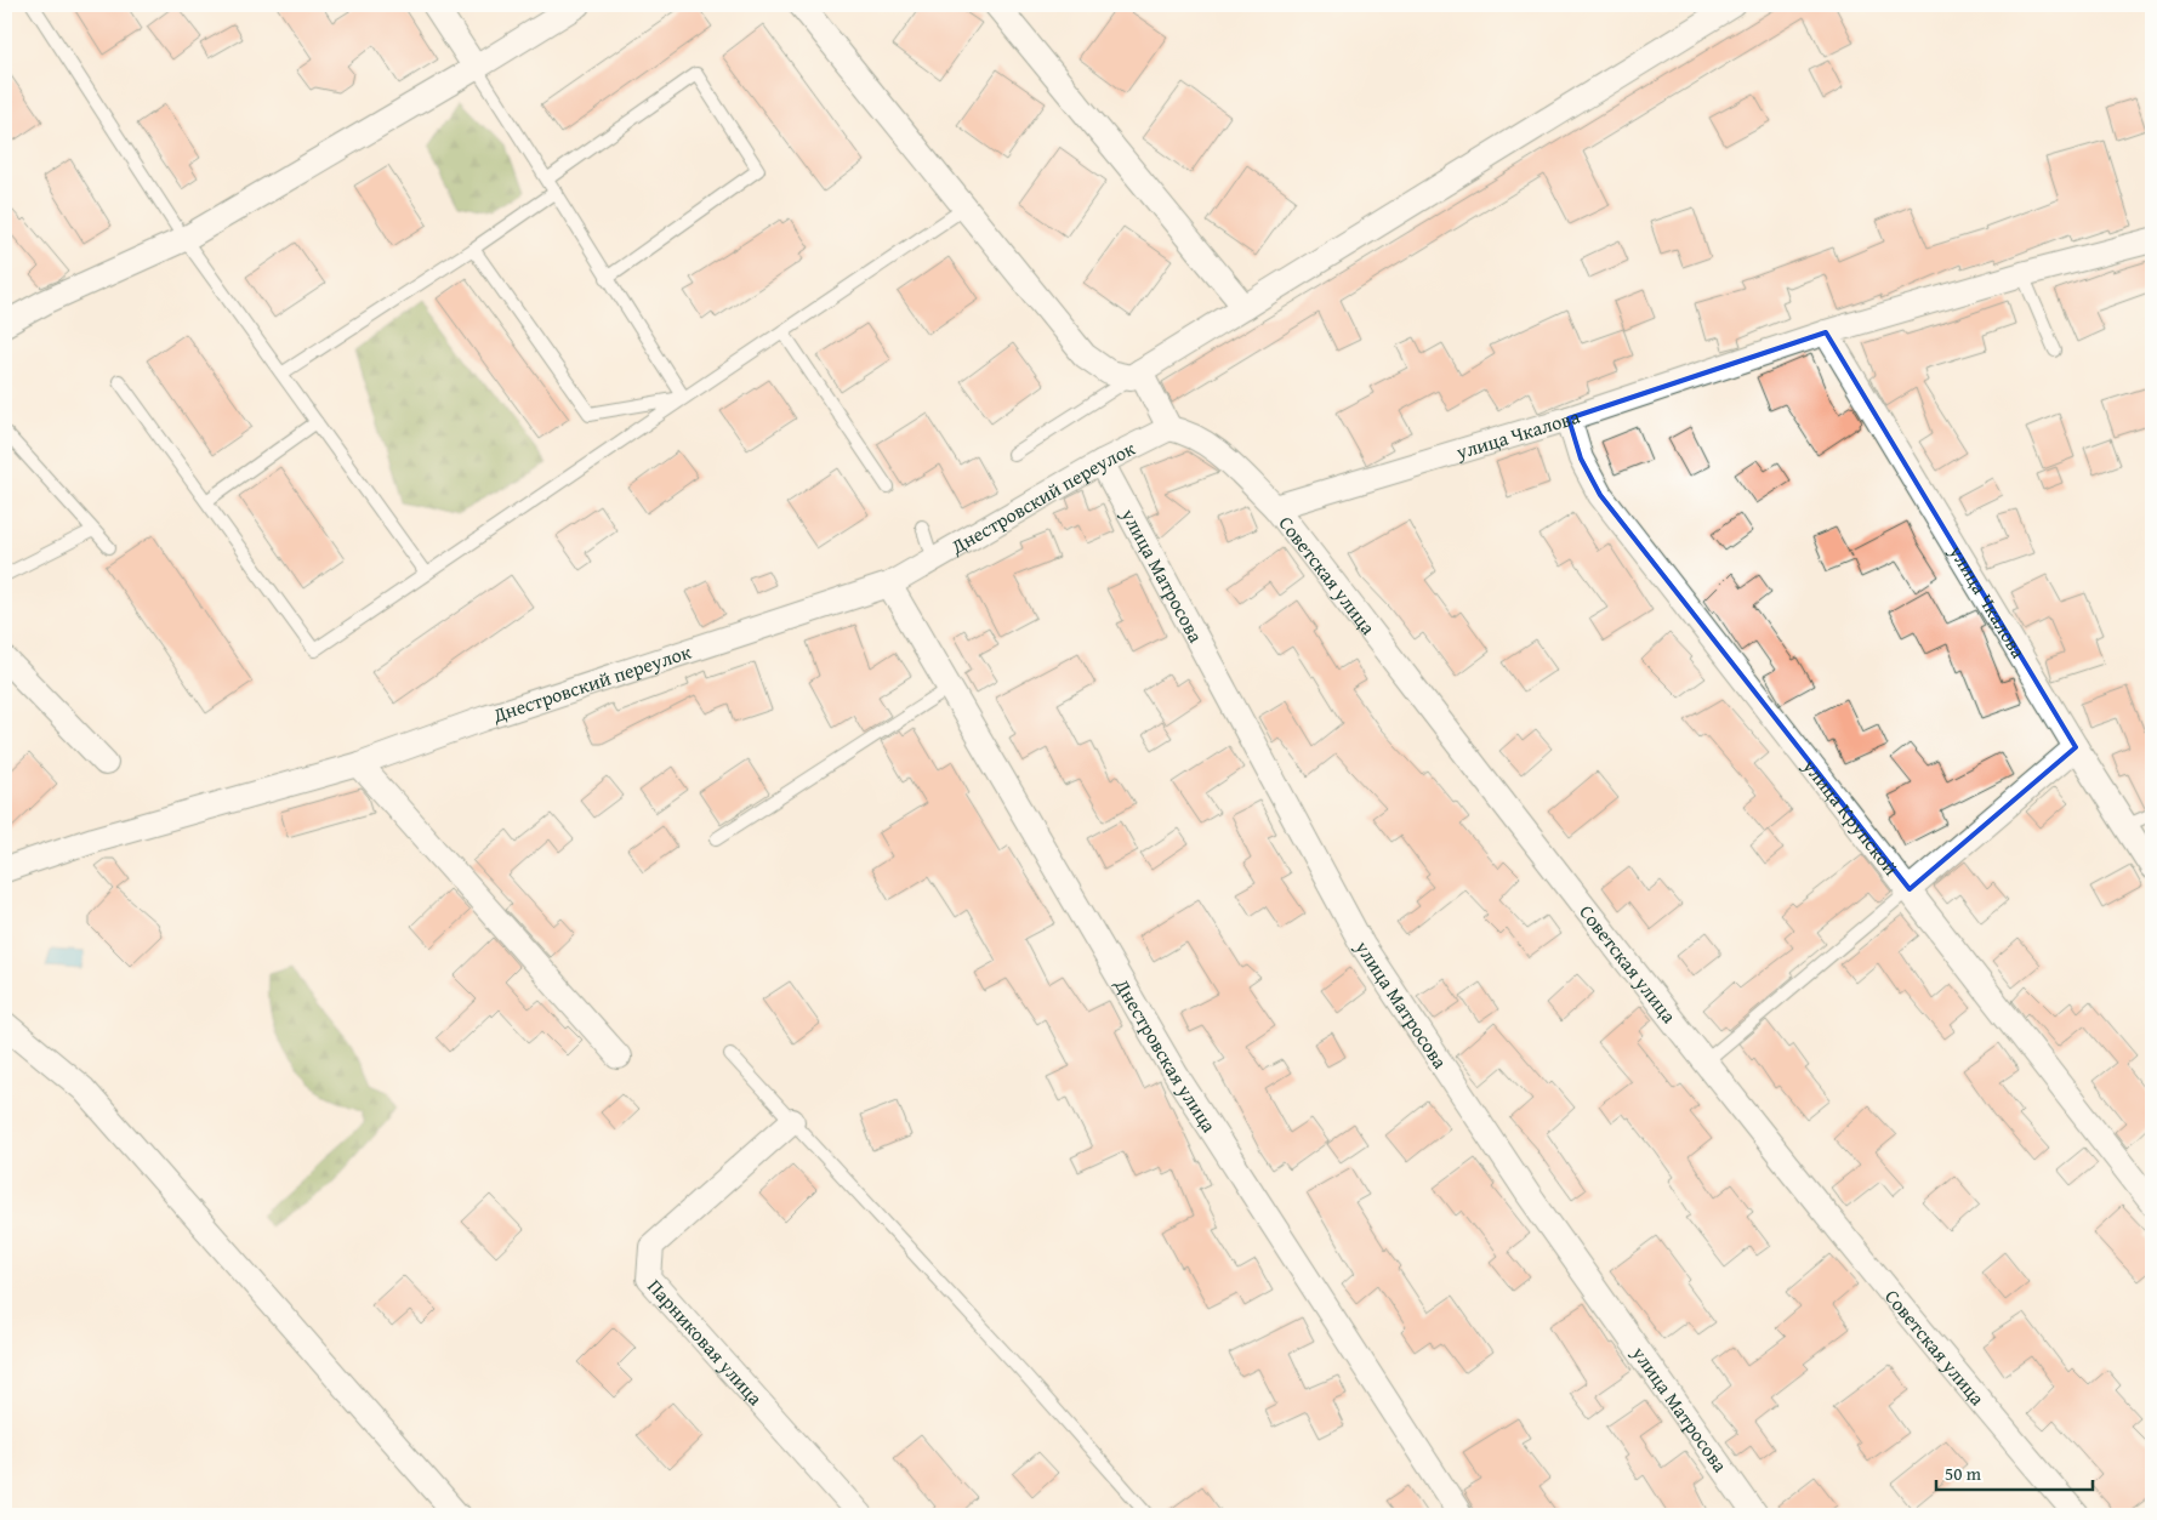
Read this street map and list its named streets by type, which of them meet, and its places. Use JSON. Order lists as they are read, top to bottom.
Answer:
{
  "streets": {
    "street": [
      "улица Чкалова",
      "Днестровский переулок",
      "Советская улица",
      "улица Матросова",
      "улица Крупской",
      "Днестровская улица",
      "Парниковая улица"
    ]
  },
  "crossings": [
    ["улица Чкалова", "Советская улица"],
    ["улица Чкалова", "улица Крупской"],
    ["Днестровский переулок", "Советская улица"],
    ["Днестровский переулок", "улица Матросова"],
    ["Днестровский переулок", "Днестровская улица"]
  ],
  "scale_bar": "50 m"
}
